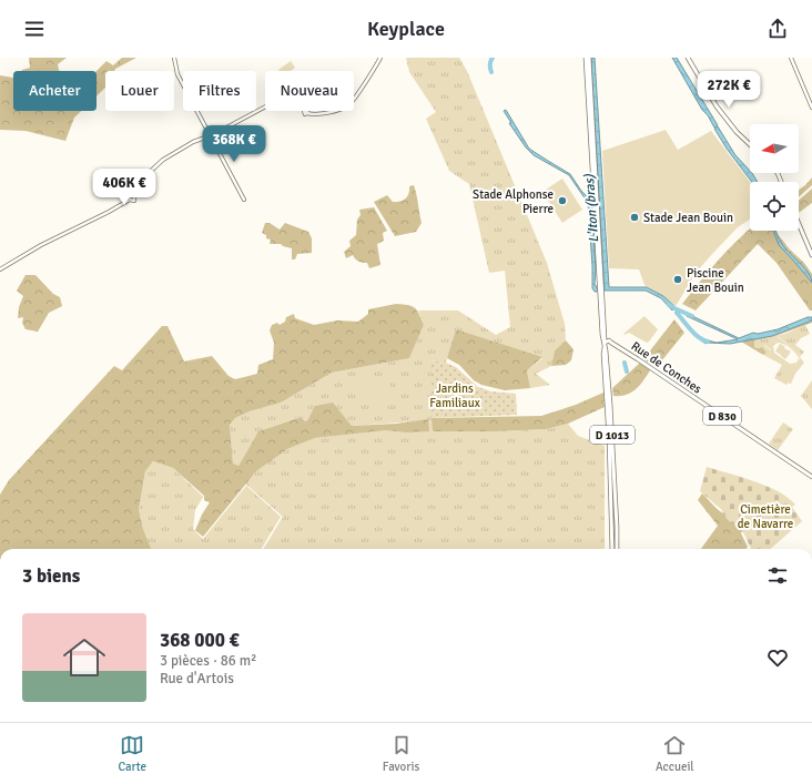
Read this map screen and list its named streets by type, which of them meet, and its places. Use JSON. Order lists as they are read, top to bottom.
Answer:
{
  "streets": {
    "main road": ["Rue de Conches", "D 830", "D 1013"]
  },
  "crossings": [
    ["Rue de Conches", "D 1013"]
  ],
  "water": ["L'Iton (bras)"],
  "parks": ["Jardins Familiaux", "Cimetière de Navarre"],
  "places": ["Stade Alphonse Pierre", "Stade Jean Bouin", "Piscine Jean Bouin"],
  "north": "left",
  "page": {
    "header": "Keyplace",
    "price": ["272K €", "368K €", "406K €"],
    "chip": [
      "Acheter",
      "Louer",
      "Filtres",
      "Nouveau"
    ],
    "heading": "3 biens",
    "list": [
      {
        "name": "368 000 €",
        "note": "3 pièces · 86 m² · Rue d'Artois"
      }
    ],
    "tabs": ["Carte", "Favoris", "Accueil"]
  }
}
